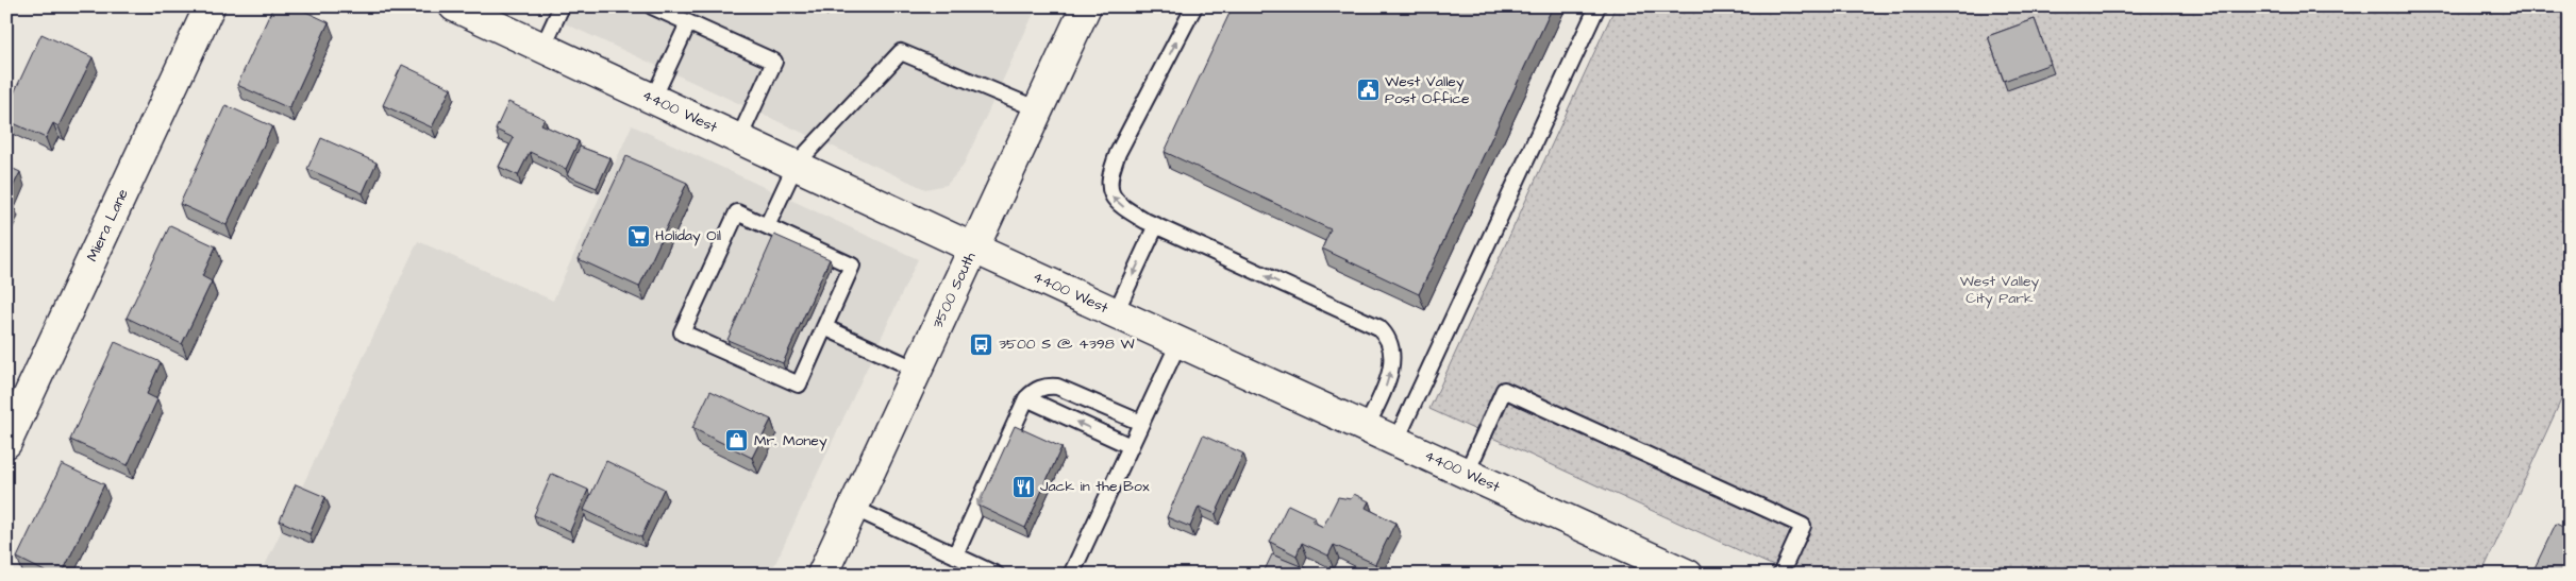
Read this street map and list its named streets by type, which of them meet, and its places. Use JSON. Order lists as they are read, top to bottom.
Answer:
{
  "streets": {
    "street": ["4400 West", "Miera Lane", "3500 South"]
  },
  "crossings": [
    ["4400 West", "3500 South"]
  ],
  "parks": ["West Valley City Park"],
  "places": {
    "public building": ["West Valley Post Office"],
    "supermarket": ["Holiday Oil"],
    "bus stop": ["3500 S @ 4398 W"],
    "shop": ["Mr. Money"],
    "restaurant": ["Jack in the Box"]
  }
}
